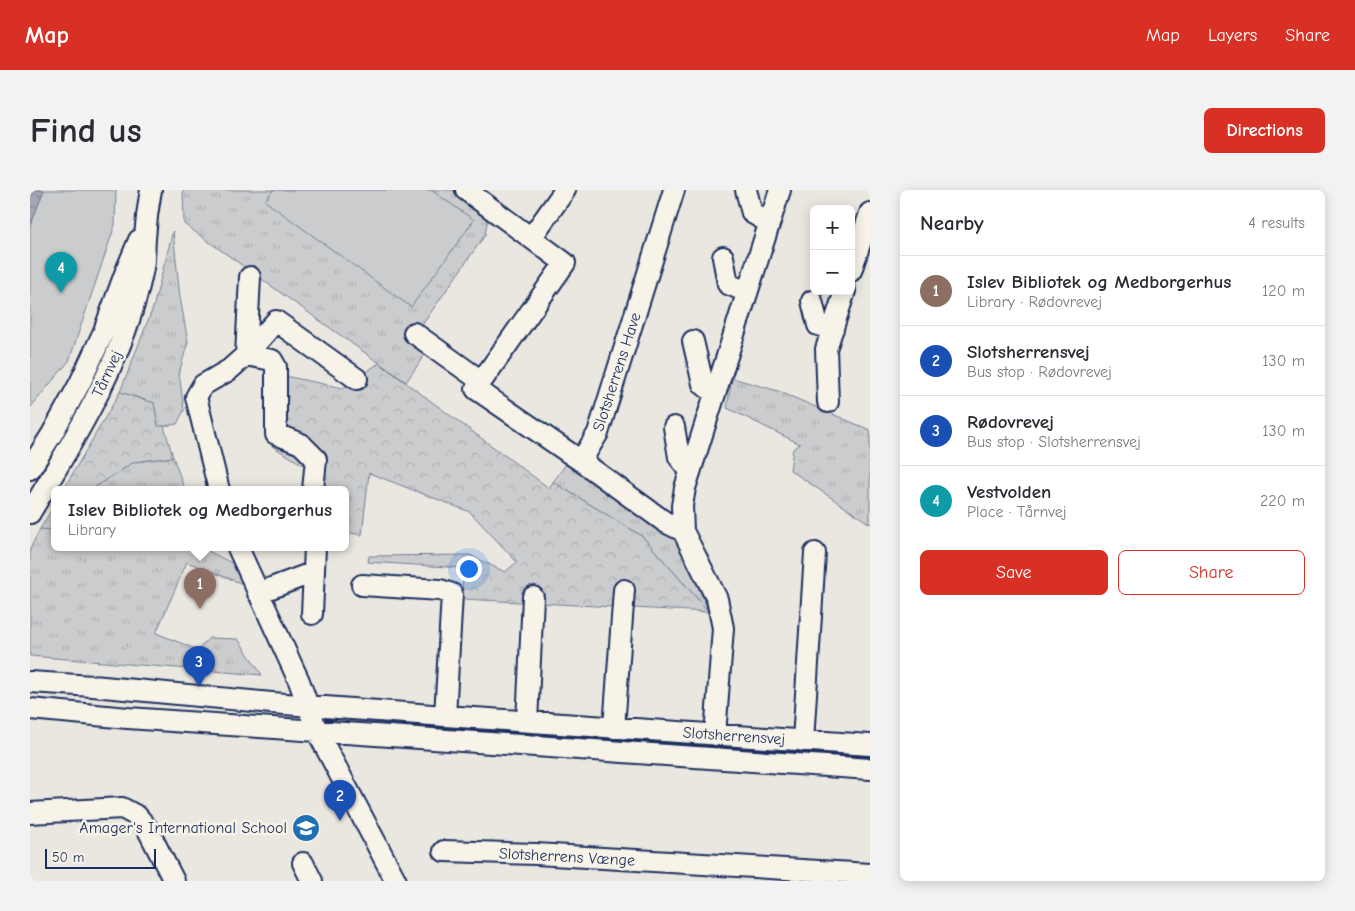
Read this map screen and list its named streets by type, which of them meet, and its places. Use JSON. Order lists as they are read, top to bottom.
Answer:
{
  "streets": {
    "street": [
      "Slotsherrens Have",
      "Tårnvej",
      "Slotsherrensvej",
      "Slotsherrens Vænge"
    ]
  },
  "places": {
    "school or university": ["Amager's International School"]
  },
  "scale_bar": "50 m",
  "page": {
    "header": "Map",
    "nav": ["Map", "Layers", "Share"],
    "buttons": [
      "Directions",
      ["Save", "Share"]
    ],
    "title": "Find us",
    "heading": ["Nearby", "4 results"],
    "map_buttons": ["+", "−"],
    "pins": [
      "4",
      "1",
      "3",
      "2"
    ],
    "list": [
      {
        "mark": "1",
        "name": "Islev Bibliotek og Medborgerhus",
        "note": "Library · Rødovrevej",
        "value": "120 m"
      },
      {
        "mark": "2",
        "name": "Slotsherrensvej",
        "note": "Bus stop · Rødovrevej",
        "value": "130 m"
      },
      {
        "mark": "3",
        "name": "Rødovrevej",
        "note": "Bus stop · Slotsherrensvej",
        "value": "130 m"
      },
      {
        "mark": "4",
        "name": "Vestvolden",
        "note": "Place · Tårnvej",
        "value": "220 m"
      }
    ],
    "popup": ["Islev Bibliotek og Medborgerhus", "Library"],
    "scale": "50 m"
  }
}
